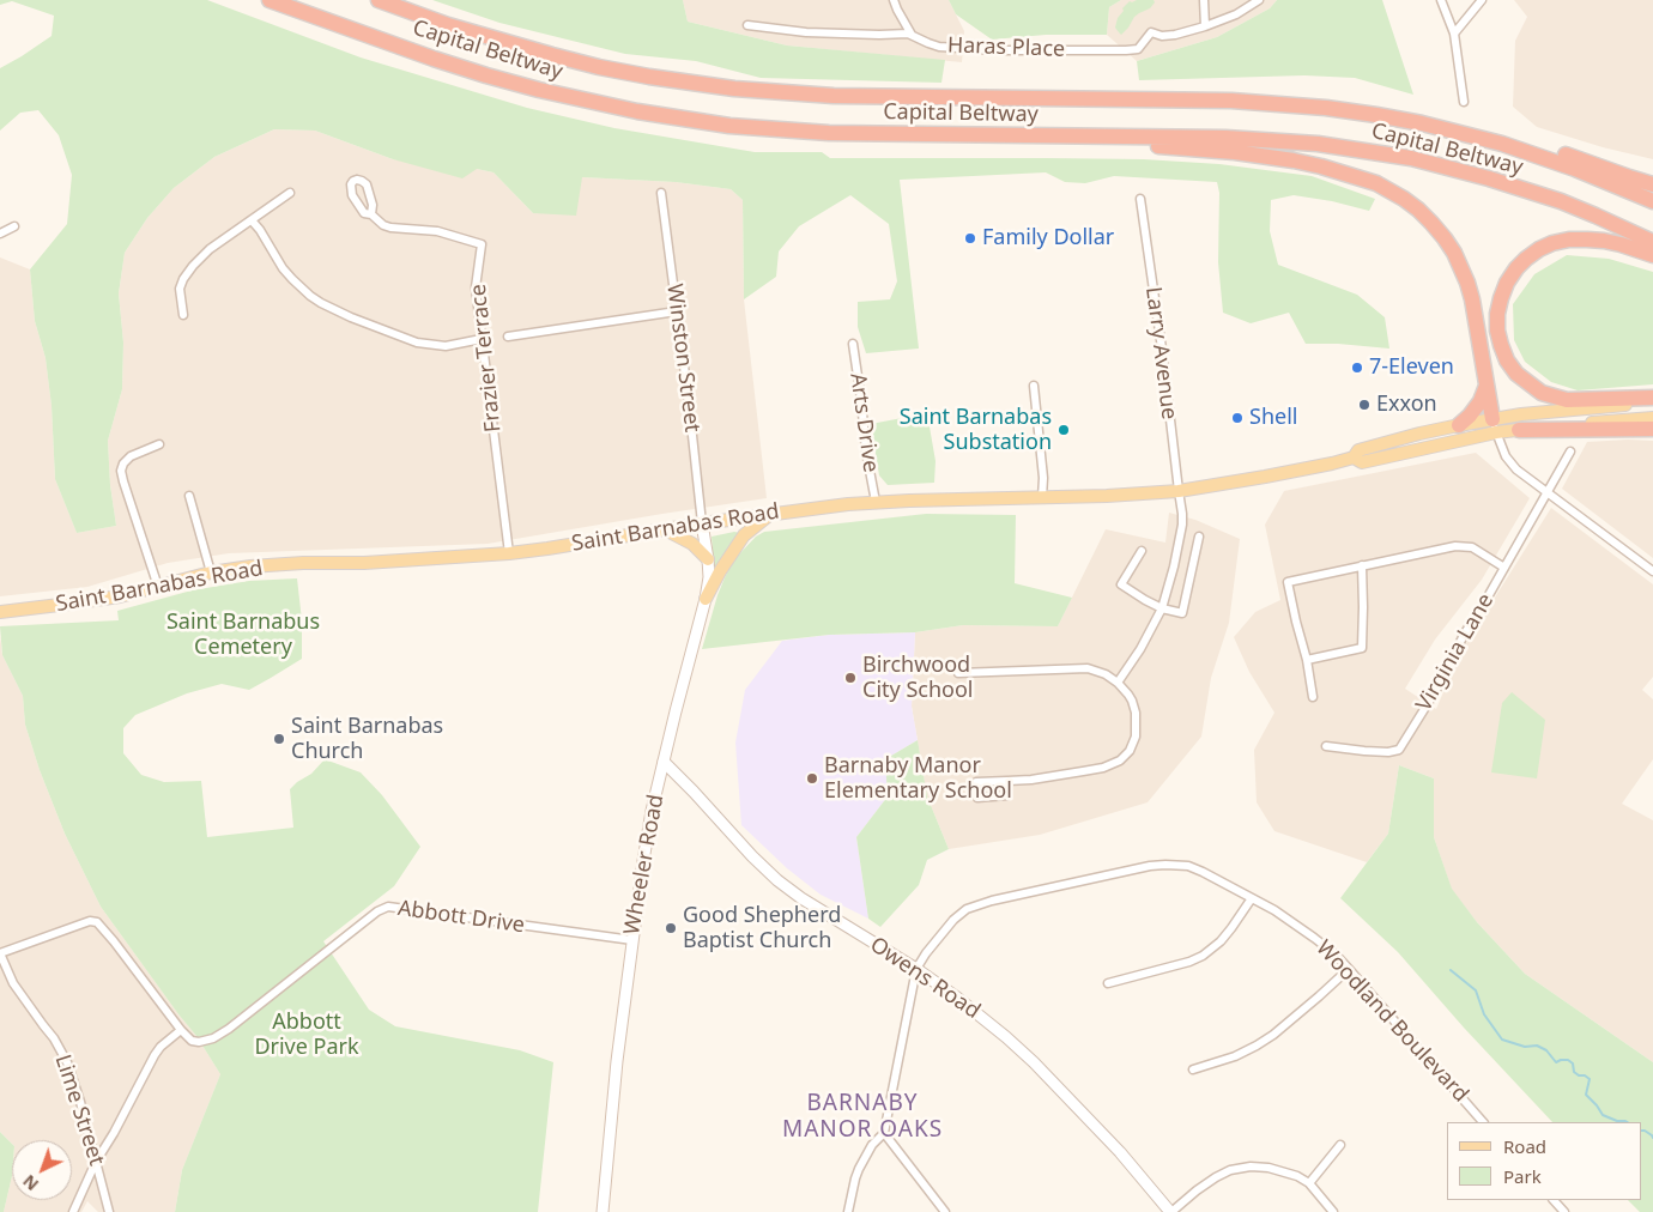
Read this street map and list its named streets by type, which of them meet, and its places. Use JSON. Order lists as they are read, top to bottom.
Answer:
{
  "streets": {
    "highway": ["Capital Beltway"],
    "main road": ["Saint Barnabas Road", "Wheeler Road", "Owens Road"],
    "street": [
      "Haras Place",
      "Larry Avenue",
      "Frazier Terrace",
      "Winston Street",
      "Arts Drive",
      "Virginia Lane",
      "Abbott Drive",
      "Woodland Boulevard",
      "Lime Street"
    ]
  },
  "crossings": [
    ["Larry Avenue", "Saint Barnabas Road"],
    ["Frazier Terrace", "Saint Barnabas Road"],
    ["Winston Street", "Saint Barnabas Road"],
    ["Winston Street", "Wheeler Road"],
    ["Arts Drive", "Saint Barnabas Road"],
    ["Saint Barnabas Road", "Wheeler Road"],
    ["Wheeler Road", "Abbott Drive"],
    ["Wheeler Road", "Owens Road"],
    ["Owens Road", "Woodland Boulevard"]
  ],
  "districts": ["BARNABY MANOR OAKS"],
  "parks": ["Saint Barnabus Cemetery", "Abbott Drive Park"],
  "places": [
    "Family Dollar",
    "7-Eleven",
    "Exxon",
    "Shell",
    "Saint Barnabas Substation",
    "Birchwood City School",
    "Saint Barnabas Church",
    "Barnaby Manor Elementary School",
    "Good Shepherd Baptist Church"
  ],
  "legend": ["Road", "Park"],
  "north": "bottom left"
}
